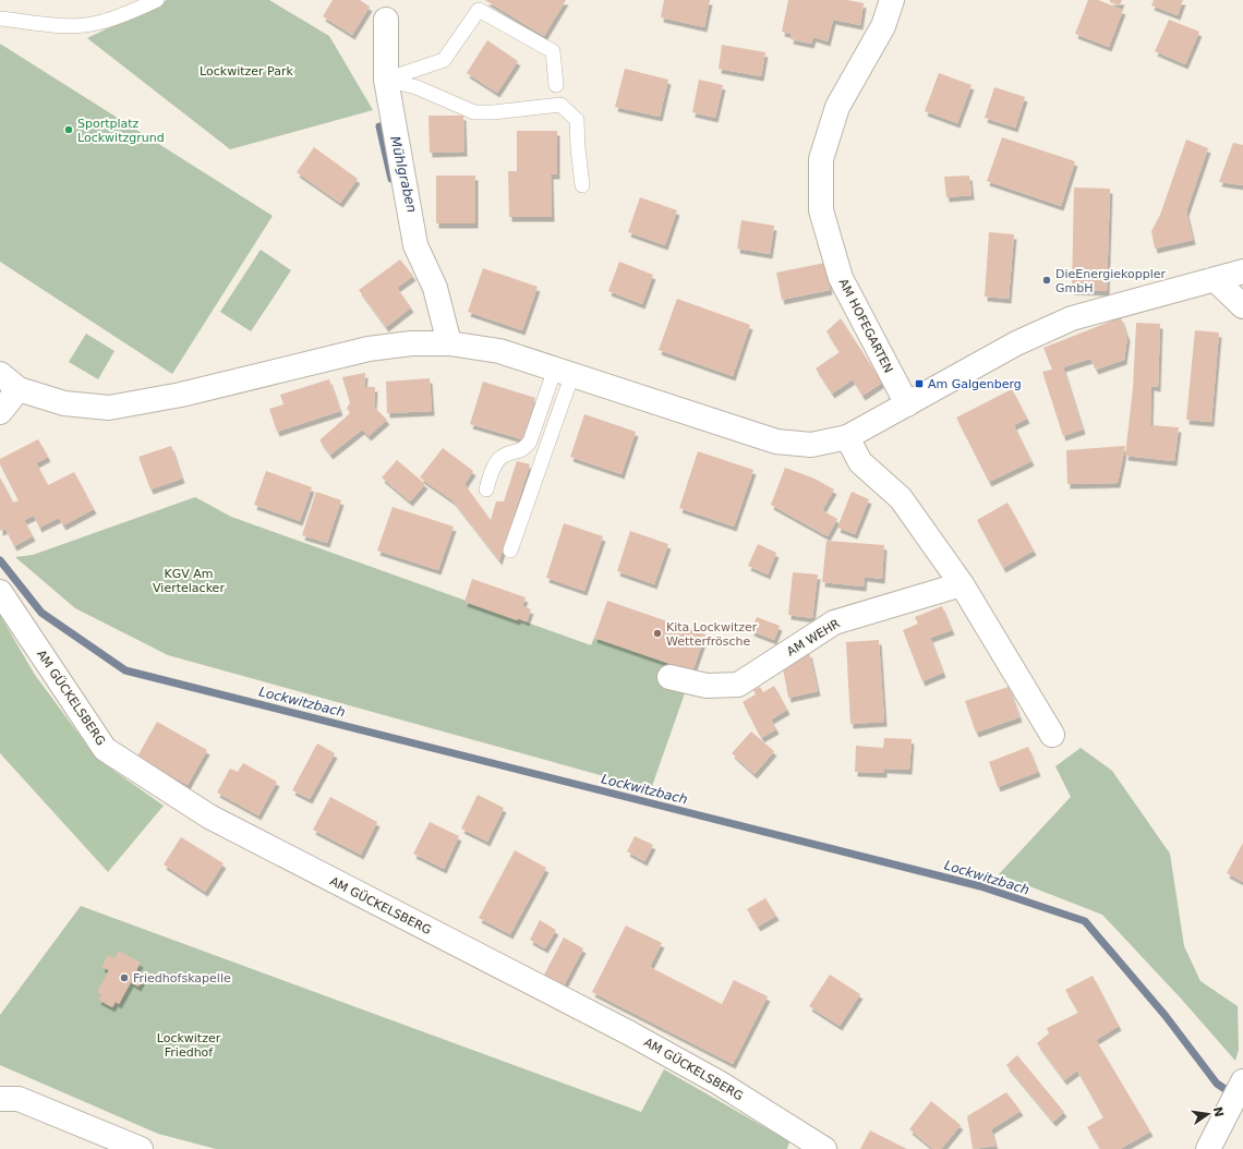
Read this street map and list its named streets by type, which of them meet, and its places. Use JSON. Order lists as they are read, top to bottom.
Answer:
{
  "streets": {
    "street": ["AM HOFEGARTEN", "AM WEHR", "AM GÜCKELSBERG"]
  },
  "water": ["Mühlgraben", "Lockwitzbach"],
  "parks": ["Lockwitzer Park", "KGV Am Viertelacker", "Lockwitzer Friedhof"],
  "places": {
    "other": [
      "Sportplatz Lockwitzgrund",
      "DieEnergiekoppler GmbH",
      "Kita Lockwitzer Wetterfrösche",
      "Friedhofskapelle"
    ],
    "transit": ["Am Galgenberg"]
  },
  "north": "right"
}
